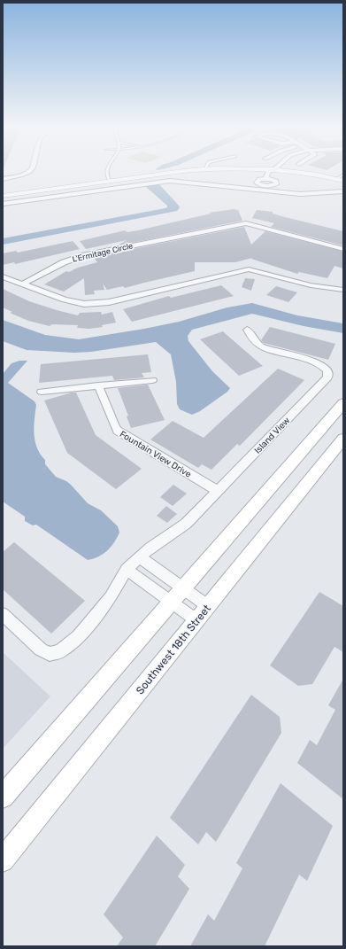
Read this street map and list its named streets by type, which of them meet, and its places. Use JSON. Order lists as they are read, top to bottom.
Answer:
{
  "streets": {
    "main road": ["Southwest 18th Street"],
    "street": ["L'Ermitage Circle", "Island View", "Fountain View Drive"]
  },
  "crossings": [
    ["Island View", "Fountain View Drive"]
  ]
}
